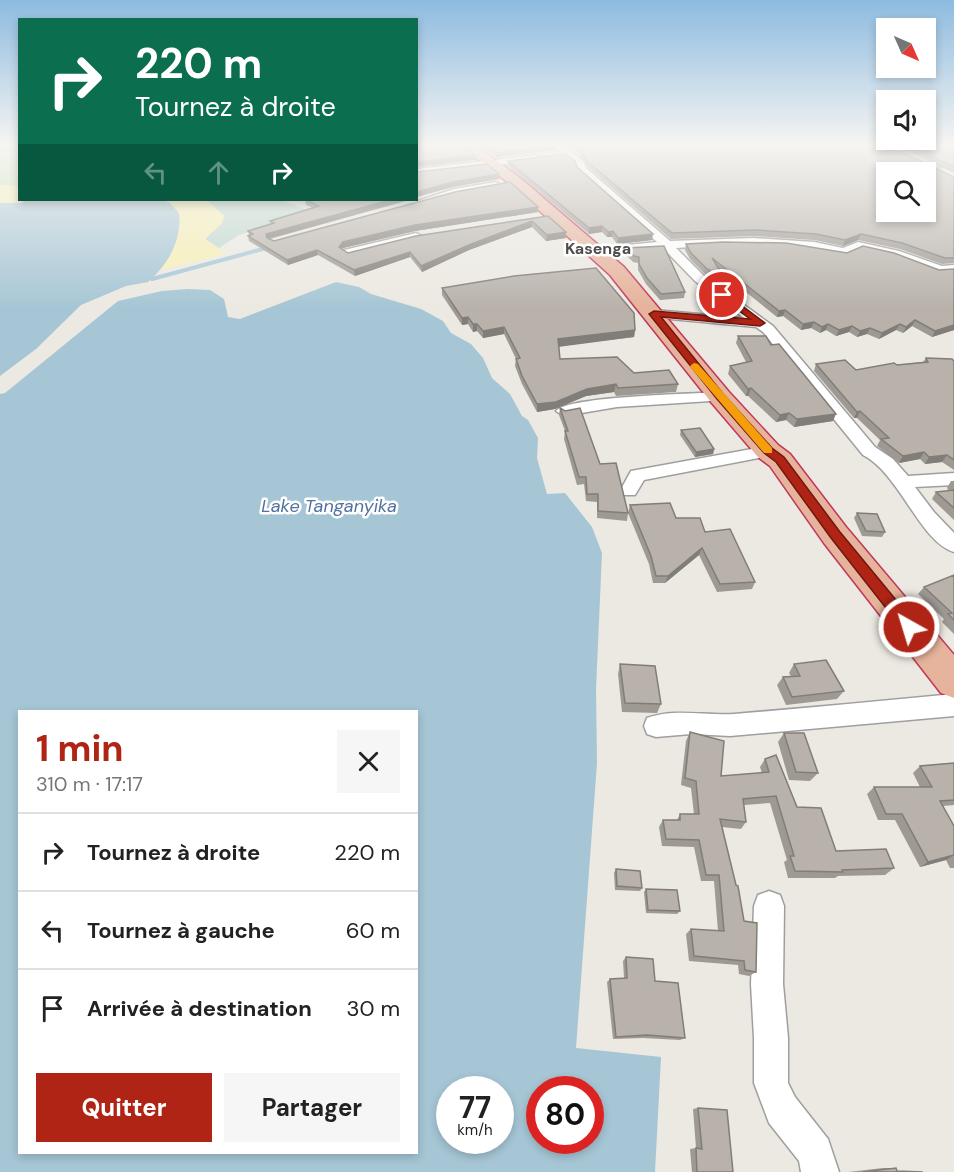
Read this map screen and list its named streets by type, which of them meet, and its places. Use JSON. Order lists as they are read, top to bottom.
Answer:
{
  "districts": ["Kasenga"],
  "water": ["Lake Tanganyika"],
  "north": "bottom right",
  "page": {
    "turn": ["220 m", "Tournez à droite"],
    "heading": ["1 min", "310 m · 17:17"],
    "list": [
      {
        "name": "Tournez à droite",
        "value": "220 m"
      },
      {
        "name": "Tournez à gauche",
        "value": "60 m"
      },
      {
        "name": "Arrivée à destination",
        "value": "30 m"
      }
    ],
    "buttons": ["Quitter", "Partager"],
    "speed": "77 km/h",
    "limit": "80"
  }
}
